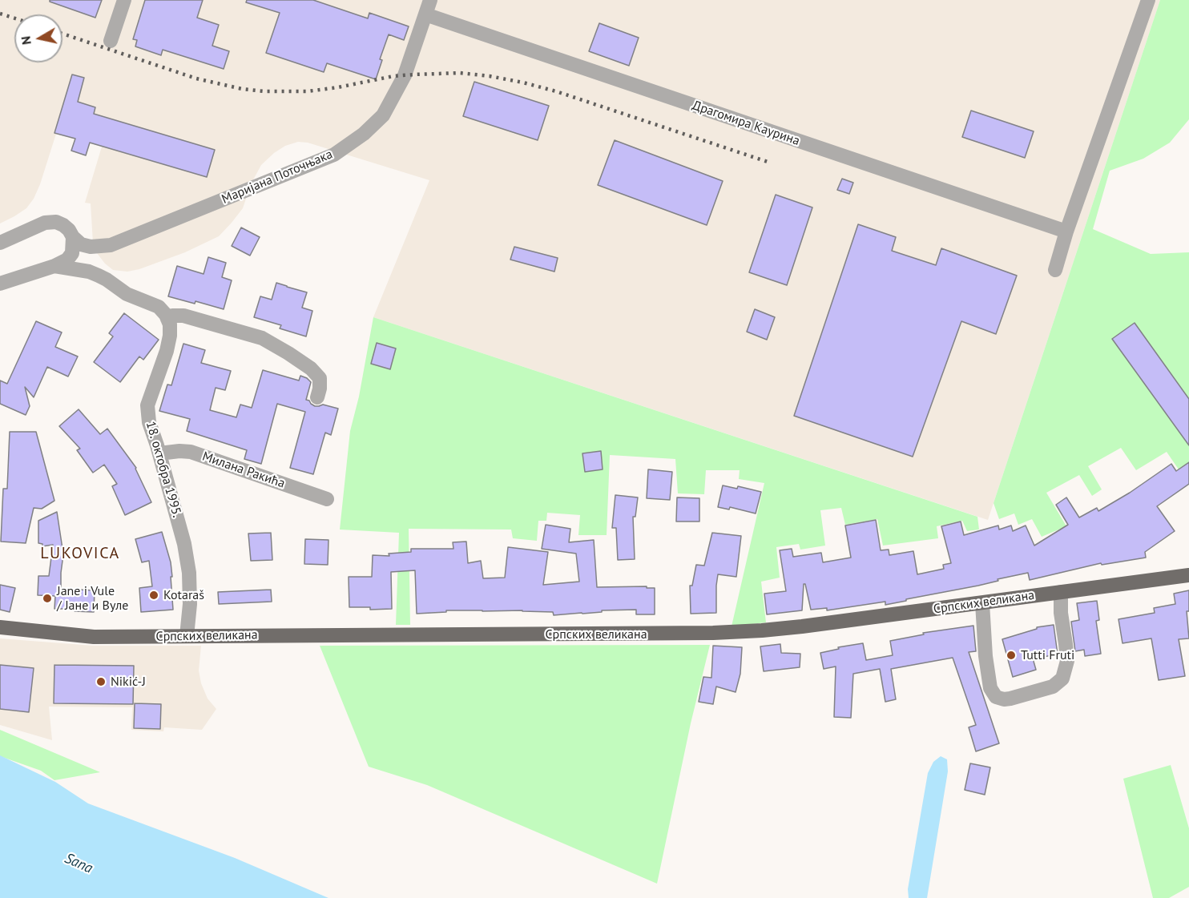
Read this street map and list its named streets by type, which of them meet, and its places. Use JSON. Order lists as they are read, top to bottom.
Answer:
{
  "streets": {
    "main road": ["Српских великана"],
    "street": [
      "Драгомира Каурина",
      "Маријана Поточњака",
      "18. октобра 1995.",
      "Милана Ракића"
    ]
  },
  "crossings": [
    ["Драгомира Каурина", "Маријана Поточњака"],
    ["18. октобра 1995.", "Милана Ракића"],
    ["18. октобра 1995.", "Српских великана"]
  ],
  "districts": ["LUKOVICA"],
  "water": ["Sana"],
  "places": [
    "Kotaraš",
    "Jane i Vule / Јане и Вуле",
    "Tutti Fruti",
    "Nikić-J"
  ],
  "north": "left"
}
